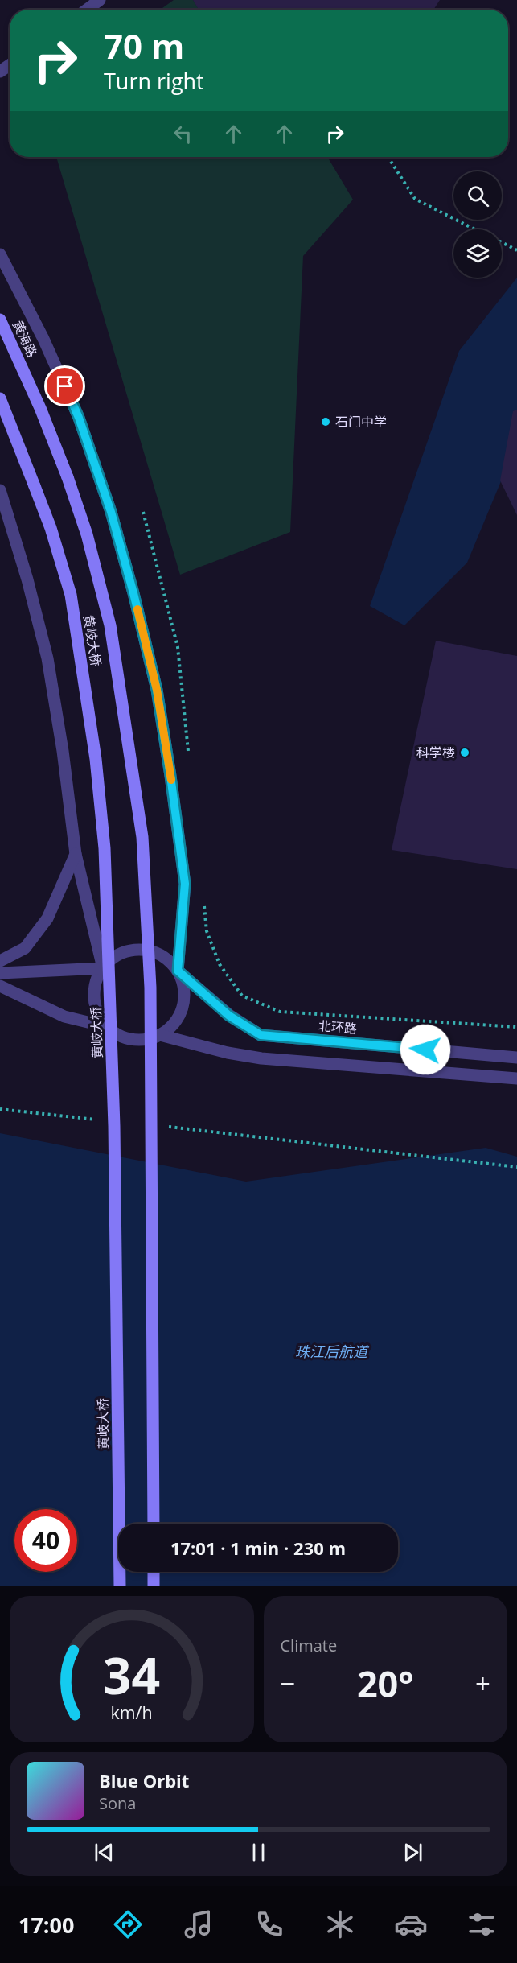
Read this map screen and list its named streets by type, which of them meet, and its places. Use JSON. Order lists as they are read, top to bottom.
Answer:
{
  "streets": {
    "main road": ["黄海路", "黄岐大桥"],
    "street": ["北环路"]
  },
  "crossings": [
    ["黄海路", "黄岐大桥"]
  ],
  "water": ["珠江后航道"],
  "places": ["石门中学", "科学楼"],
  "page": {
    "turn": ["70 m", "Turn right"],
    "limit": "40",
    "trip": "17:01 · 1 min · 230 m",
    "tile": "Climate",
    "heat": ["−", "20°", "+"],
    "song": ["Blue Orbit", "Sona"],
    "tabs": "17:00",
    "gauge": ["34", "km/h"]
  }
}
